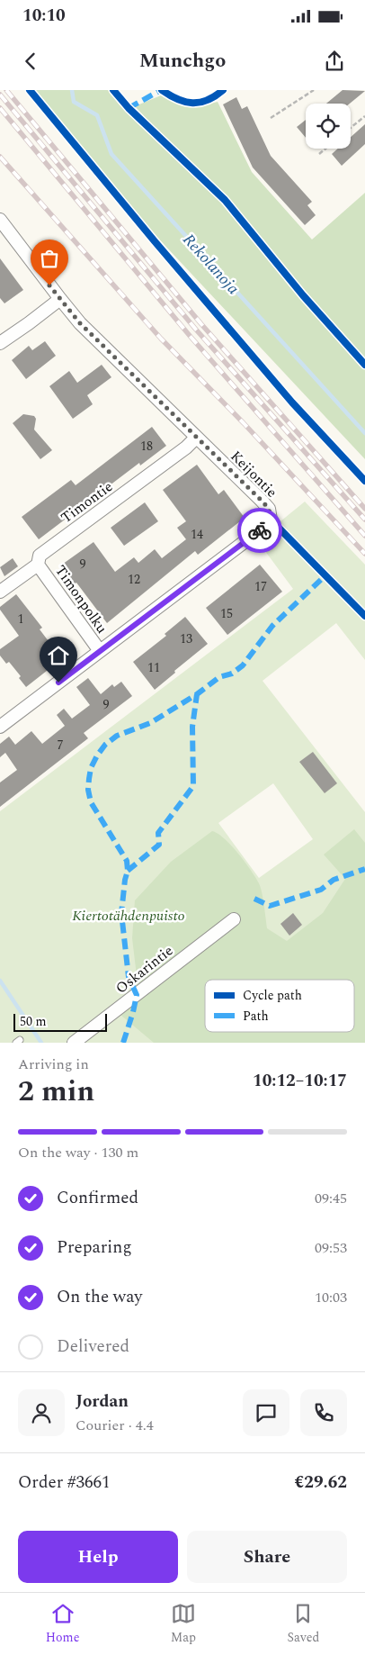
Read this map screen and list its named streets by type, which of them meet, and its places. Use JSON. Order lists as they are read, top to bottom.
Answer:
{
  "streets": {
    "street": [
      "Keijontie",
      "Timontie",
      "Timonpolku",
      "Oskarintie"
    ]
  },
  "crossings": [
    ["Keijontie", "Timontie"],
    ["Keijontie", "Timonpolku"],
    ["Timontie", "Timonpolku"]
  ],
  "water": ["Rekolanoja"],
  "parks": ["Kiertotähdenpuisto"],
  "house_numbers": [
    "18",
    "14",
    "9",
    "12",
    "17",
    "15",
    "1",
    "13",
    "11",
    "9",
    "7"
  ],
  "legend": ["Cycle path", "Path"],
  "scale_bar": "50 m",
  "page": {
    "status": "10:10",
    "header": "Munchgo",
    "scale": "50 m",
    "heading": ["2 min", "Arriving in", "10:12–10:17"],
    "panel": [
      "Jordan",
      "Courier · 4.4",
      "Order #3661",
      "€29.62"
    ],
    "bar": "On the way · 130 m",
    "list": [
      ["Confirmed", "09:45"],
      ["Preparing", "09:53"],
      ["On the way", "10:03"],
      "Delivered"
    ],
    "buttons": ["Help", "Share"],
    "tabs": ["Home", "Map", "Saved"]
  }
}
